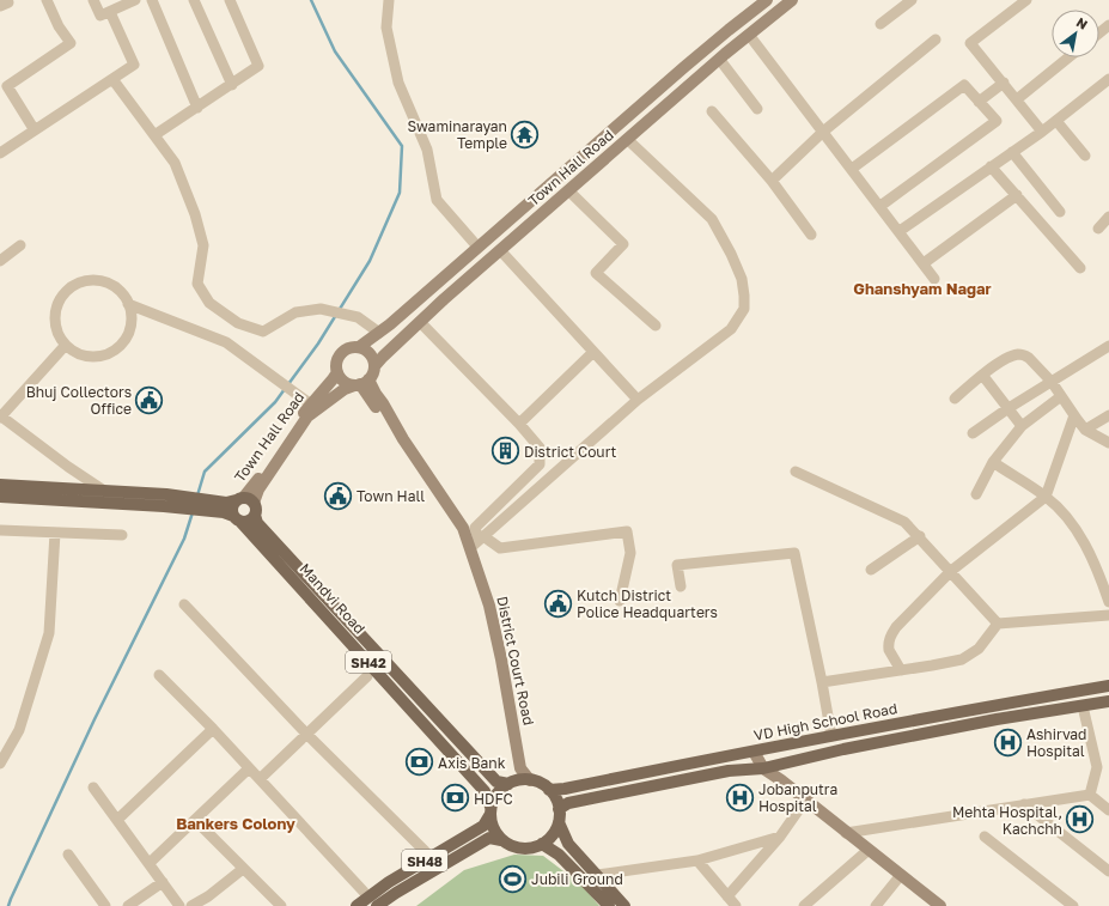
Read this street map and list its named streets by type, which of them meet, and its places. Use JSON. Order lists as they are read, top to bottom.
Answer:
{
  "streets": {
    "main road": [
      "Mandvi Road",
      "SH42",
      "VD High School Road",
      "SH48"
    ],
    "street": ["Town Hall Road", "District Court Road"]
  },
  "crossings": [
    ["Town Hall Road", "Mandvi Road"],
    ["Town Hall Road", "District Court Road"],
    ["Mandvi Road", "VD High School Road"],
    ["Mandvi Road", "SH48"],
    ["VD High School Road", "SH48"]
  ],
  "districts": ["Ghanshyam Nagar", "Bankers Colony"],
  "places": {
    "temple": ["Swaminarayan Temple"],
    "public building": ["Bhuj Collectors Office", "Town Hall", "Kutch District Police Headquarters"],
    "building": ["District Court"],
    "hospital": ["Ashirvad Hospital", "Jobanputra Hospital", "Mehta Hospital, Kachchh"],
    "bank": ["Axis Bank", "HDFC"],
    "sports": ["Jubili Ground"]
  },
  "north": "top right"
}
